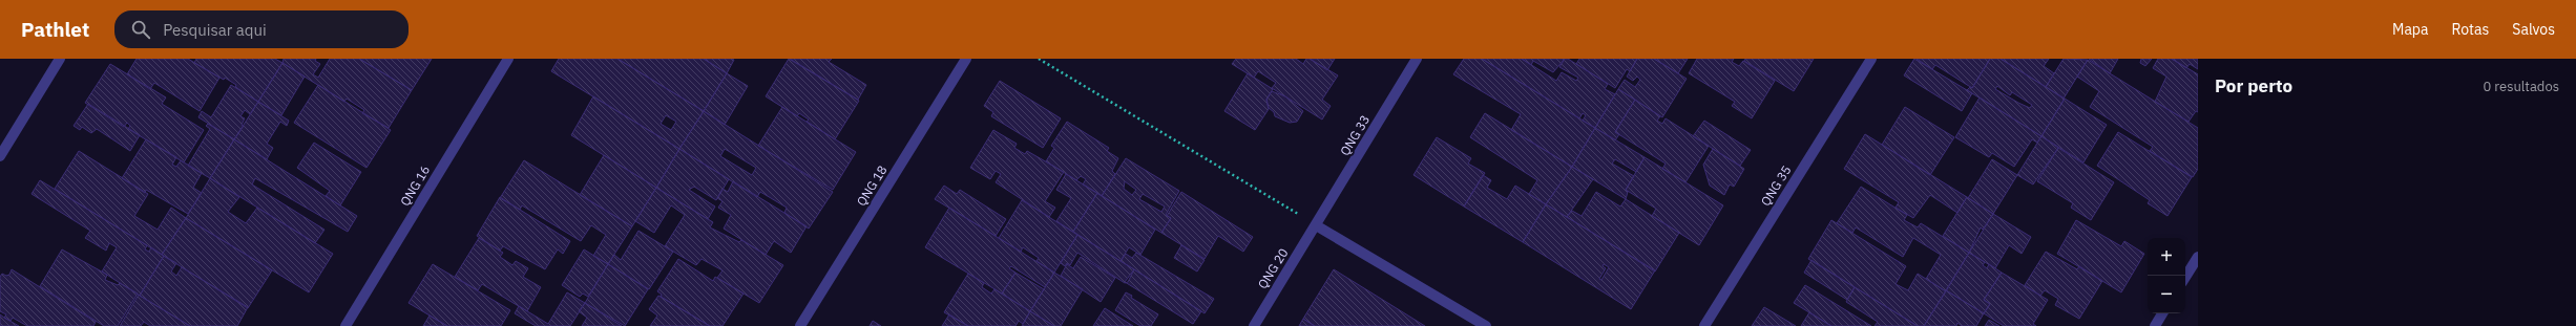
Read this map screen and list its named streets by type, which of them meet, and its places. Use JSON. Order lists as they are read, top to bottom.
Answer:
{
  "streets": {
    "street": [
      "QNG 33",
      "QNG 16",
      "QNG 18",
      "QNG 35",
      "QNG 20"
    ]
  },
  "crossings": [
    ["QNG 33", "QNG 20"]
  ],
  "page": {
    "header": "Pathlet",
    "search": "Pesquisar aqui",
    "nav": ["Mapa", "Rotas", "Salvos"],
    "heading": ["Por perto", "0 resultados"],
    "map_buttons": ["+", "−"]
  }
}
